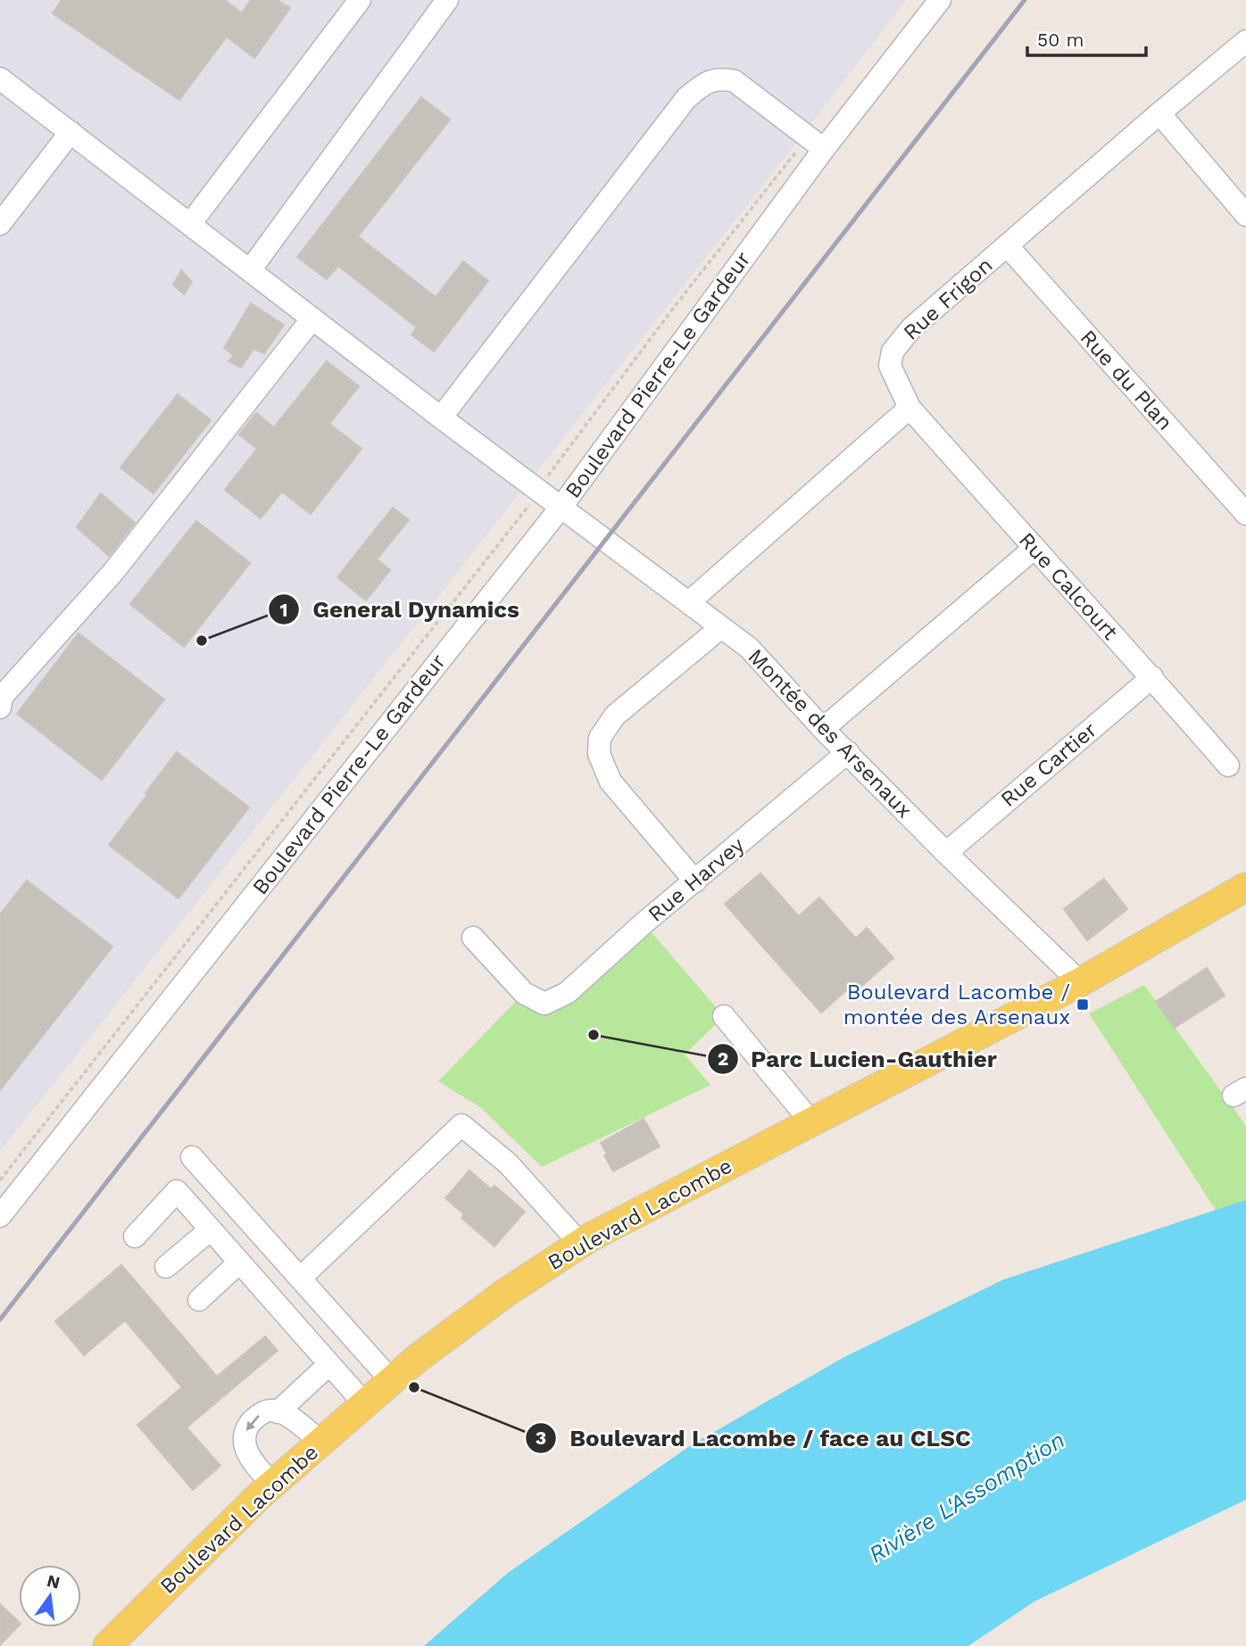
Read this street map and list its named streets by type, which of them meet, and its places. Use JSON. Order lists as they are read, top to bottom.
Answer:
{
  "streets": {
    "main road": ["Boulevard Lacombe"],
    "street": [
      "Rue Frigon",
      "Boulevard Pierre-Le Gardeur",
      "Rue du Plan",
      "Rue Calcourt",
      "Montée des Arsenaux",
      "Rue Cartier",
      "Rue Harvey"
    ]
  },
  "crossings": [
    ["Rue Frigon", "Rue du Plan"],
    ["Rue Frigon", "Rue Calcourt"],
    ["Boulevard Pierre-Le Gardeur", "Montée des Arsenaux"],
    ["Rue Calcourt", "Rue Cartier"],
    ["Montée des Arsenaux", "Rue Cartier"],
    ["Montée des Arsenaux", "Rue Harvey"],
    ["Montée des Arsenaux", "Boulevard Lacombe"]
  ],
  "water": ["Rivière L'Assomption"],
  "places": {
    "other": ["General Dynamics", "Parc Lucien-Gauthier", "Boulevard Lacombe / face au CLSC"],
    "transit": ["Boulevard Lacombe / montée des Arsenaux"]
  },
  "scale_bar": "50 m",
  "north": "top"
}
